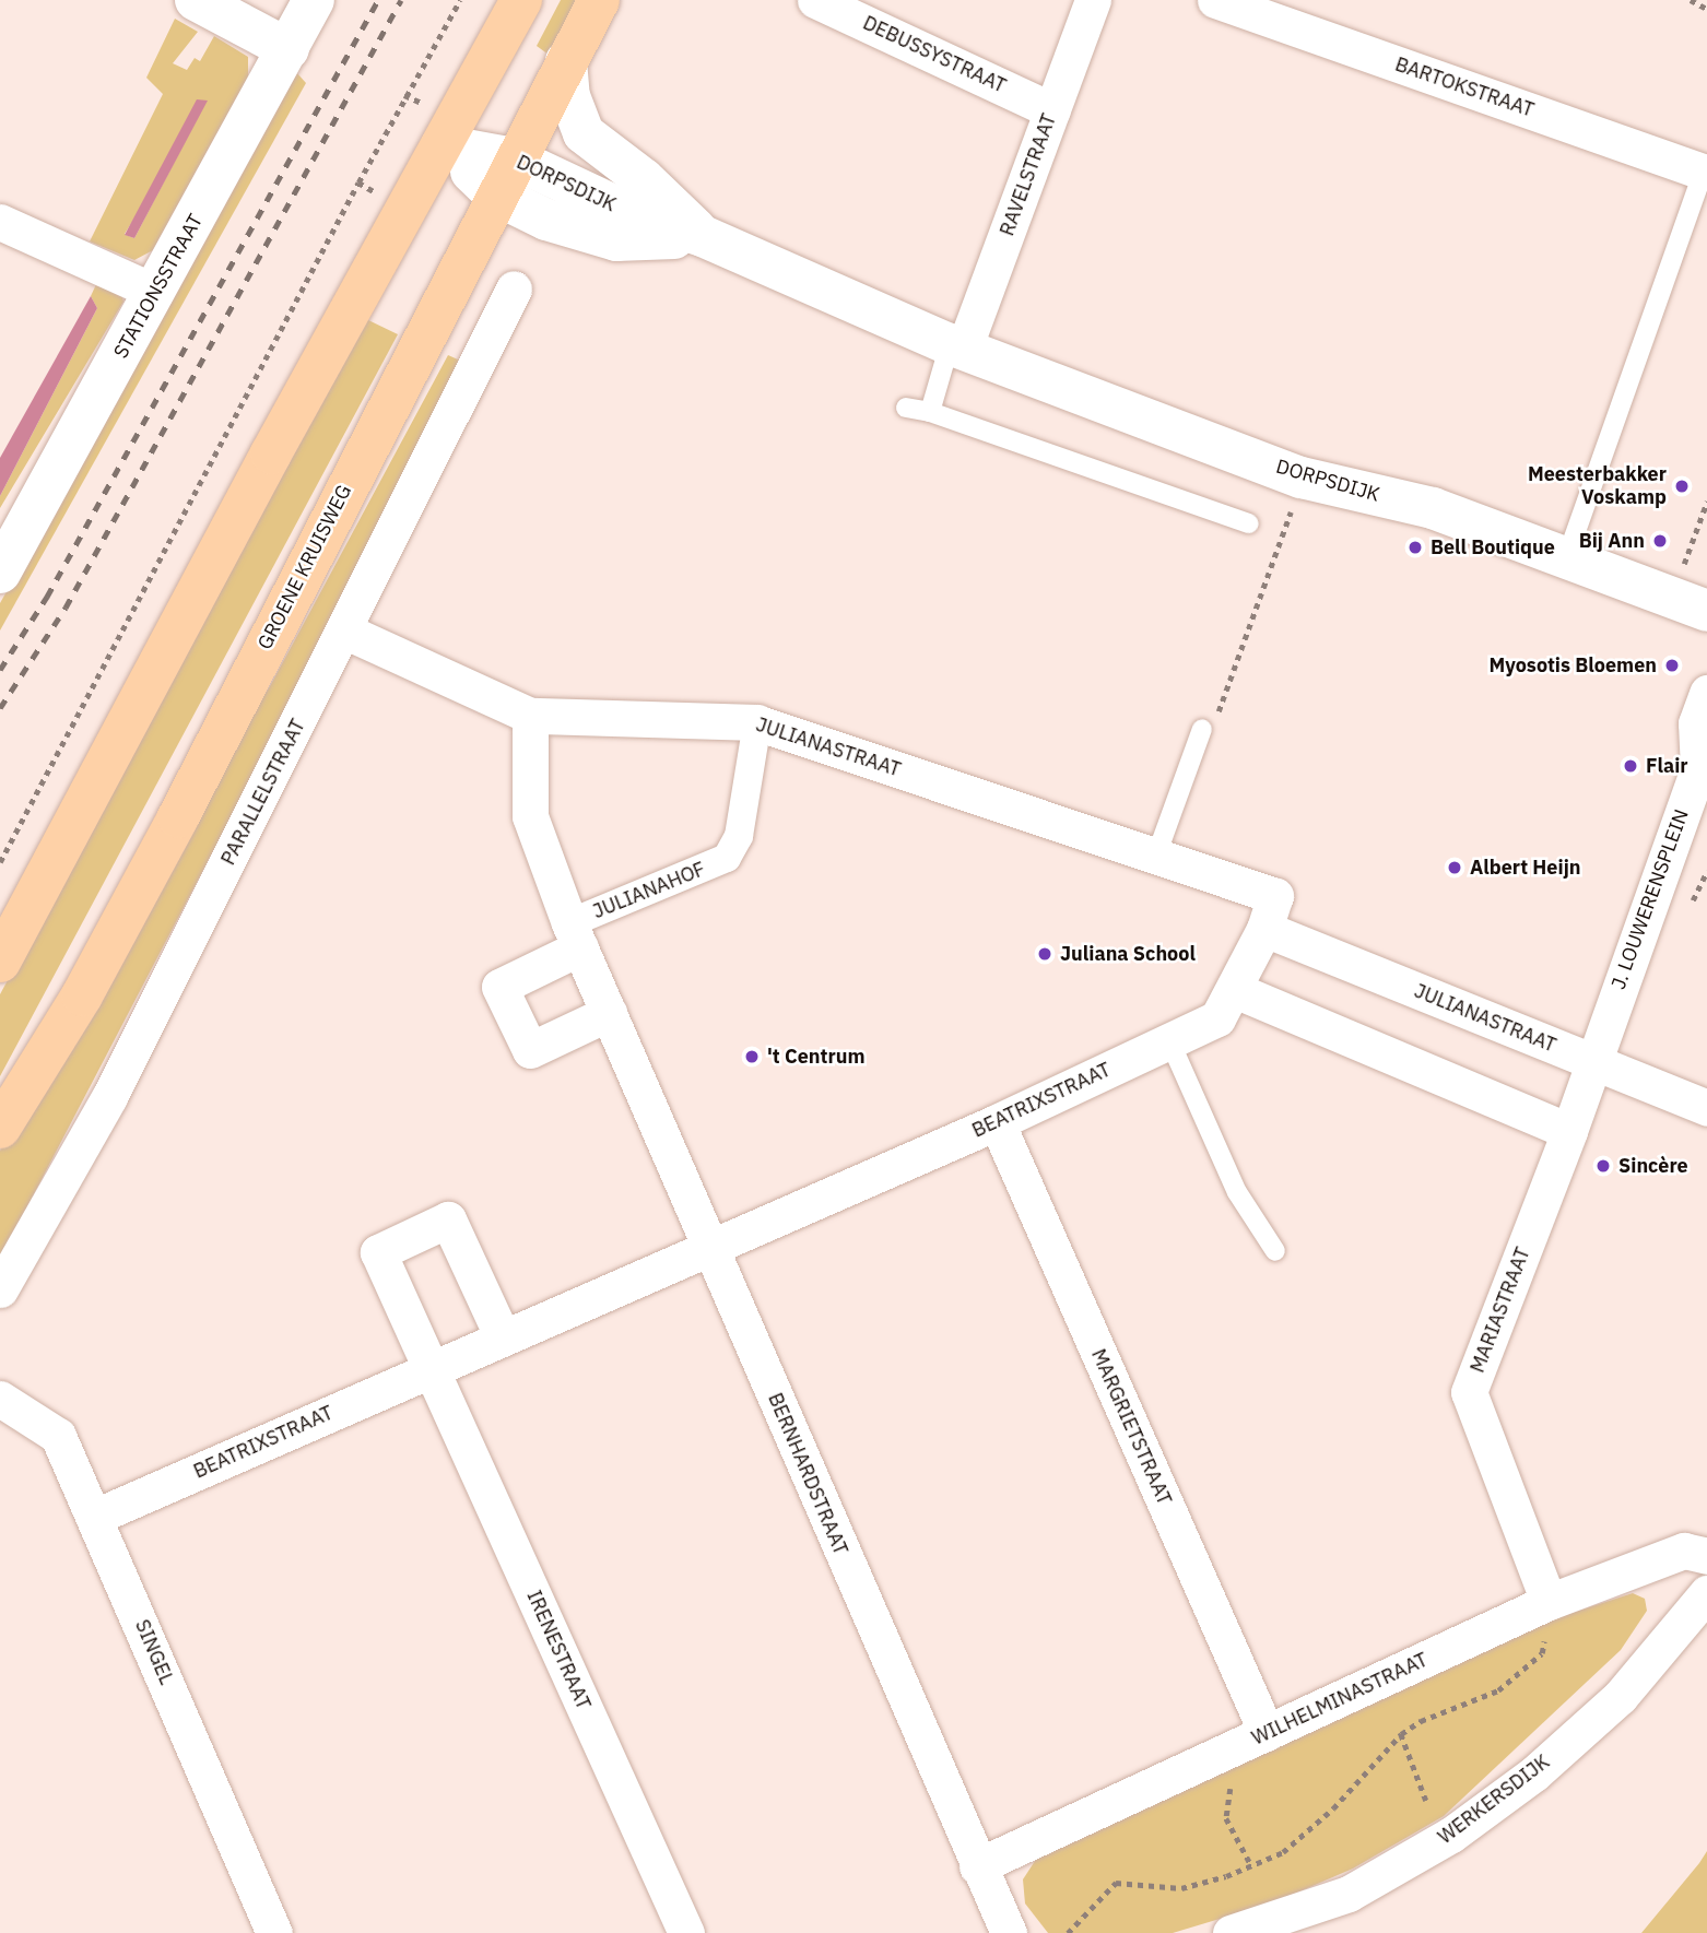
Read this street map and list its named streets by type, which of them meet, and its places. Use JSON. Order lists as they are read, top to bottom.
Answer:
{
  "streets": {
    "main road": ["GROENE KRUISWEG"],
    "street": [
      "DEBUSSYSTRAAT",
      "BARTOKSTRAAT",
      "RAVELSTRAAT",
      "DORPSDIJK",
      "STATIONSSTRAAT",
      "JULIANASTRAAT",
      "PARALLELSTRAAT",
      "JULIANAHOF",
      "J. LOUWERENSPLEIN",
      "BEATRIXSTRAAT",
      "MARIASTRAAT",
      "MARGRIETSTRAAT",
      "BERNHARDSTRAAT",
      "IRENESTRAAT",
      "SINGEL",
      "WILHELMINASTRAAT",
      "WERKERSDIJK"
    ]
  },
  "crossings": [
    ["DEBUSSYSTRAAT", "RAVELSTRAAT"],
    ["RAVELSTRAAT", "DORPSDIJK"],
    ["DORPSDIJK", "GROENE KRUISWEG"],
    ["JULIANASTRAAT", "PARALLELSTRAAT"],
    ["JULIANASTRAAT", "JULIANAHOF"],
    ["JULIANASTRAAT", "J. LOUWERENSPLEIN"],
    ["JULIANASTRAAT", "BEATRIXSTRAAT"],
    ["JULIANASTRAAT", "MARIASTRAAT"],
    ["JULIANASTRAAT", "BERNHARDSTRAAT"],
    ["JULIANAHOF", "BERNHARDSTRAAT"],
    ["J. LOUWERENSPLEIN", "MARIASTRAAT"],
    ["BEATRIXSTRAAT", "MARGRIETSTRAAT"],
    ["BEATRIXSTRAAT", "BERNHARDSTRAAT"],
    ["BEATRIXSTRAAT", "IRENESTRAAT"],
    ["BEATRIXSTRAAT", "SINGEL"],
    ["MARIASTRAAT", "WILHELMINASTRAAT"],
    ["MARGRIETSTRAAT", "WILHELMINASTRAAT"],
    ["BERNHARDSTRAAT", "WILHELMINASTRAAT"]
  ],
  "places": [
    "Meesterbakker Voskamp",
    "Bij Ann",
    "Bell Boutique",
    "Myosotis Bloemen",
    "Flair",
    "Albert Heijn",
    "Juliana School",
    "'t Centrum",
    "Sincère"
  ]
}
